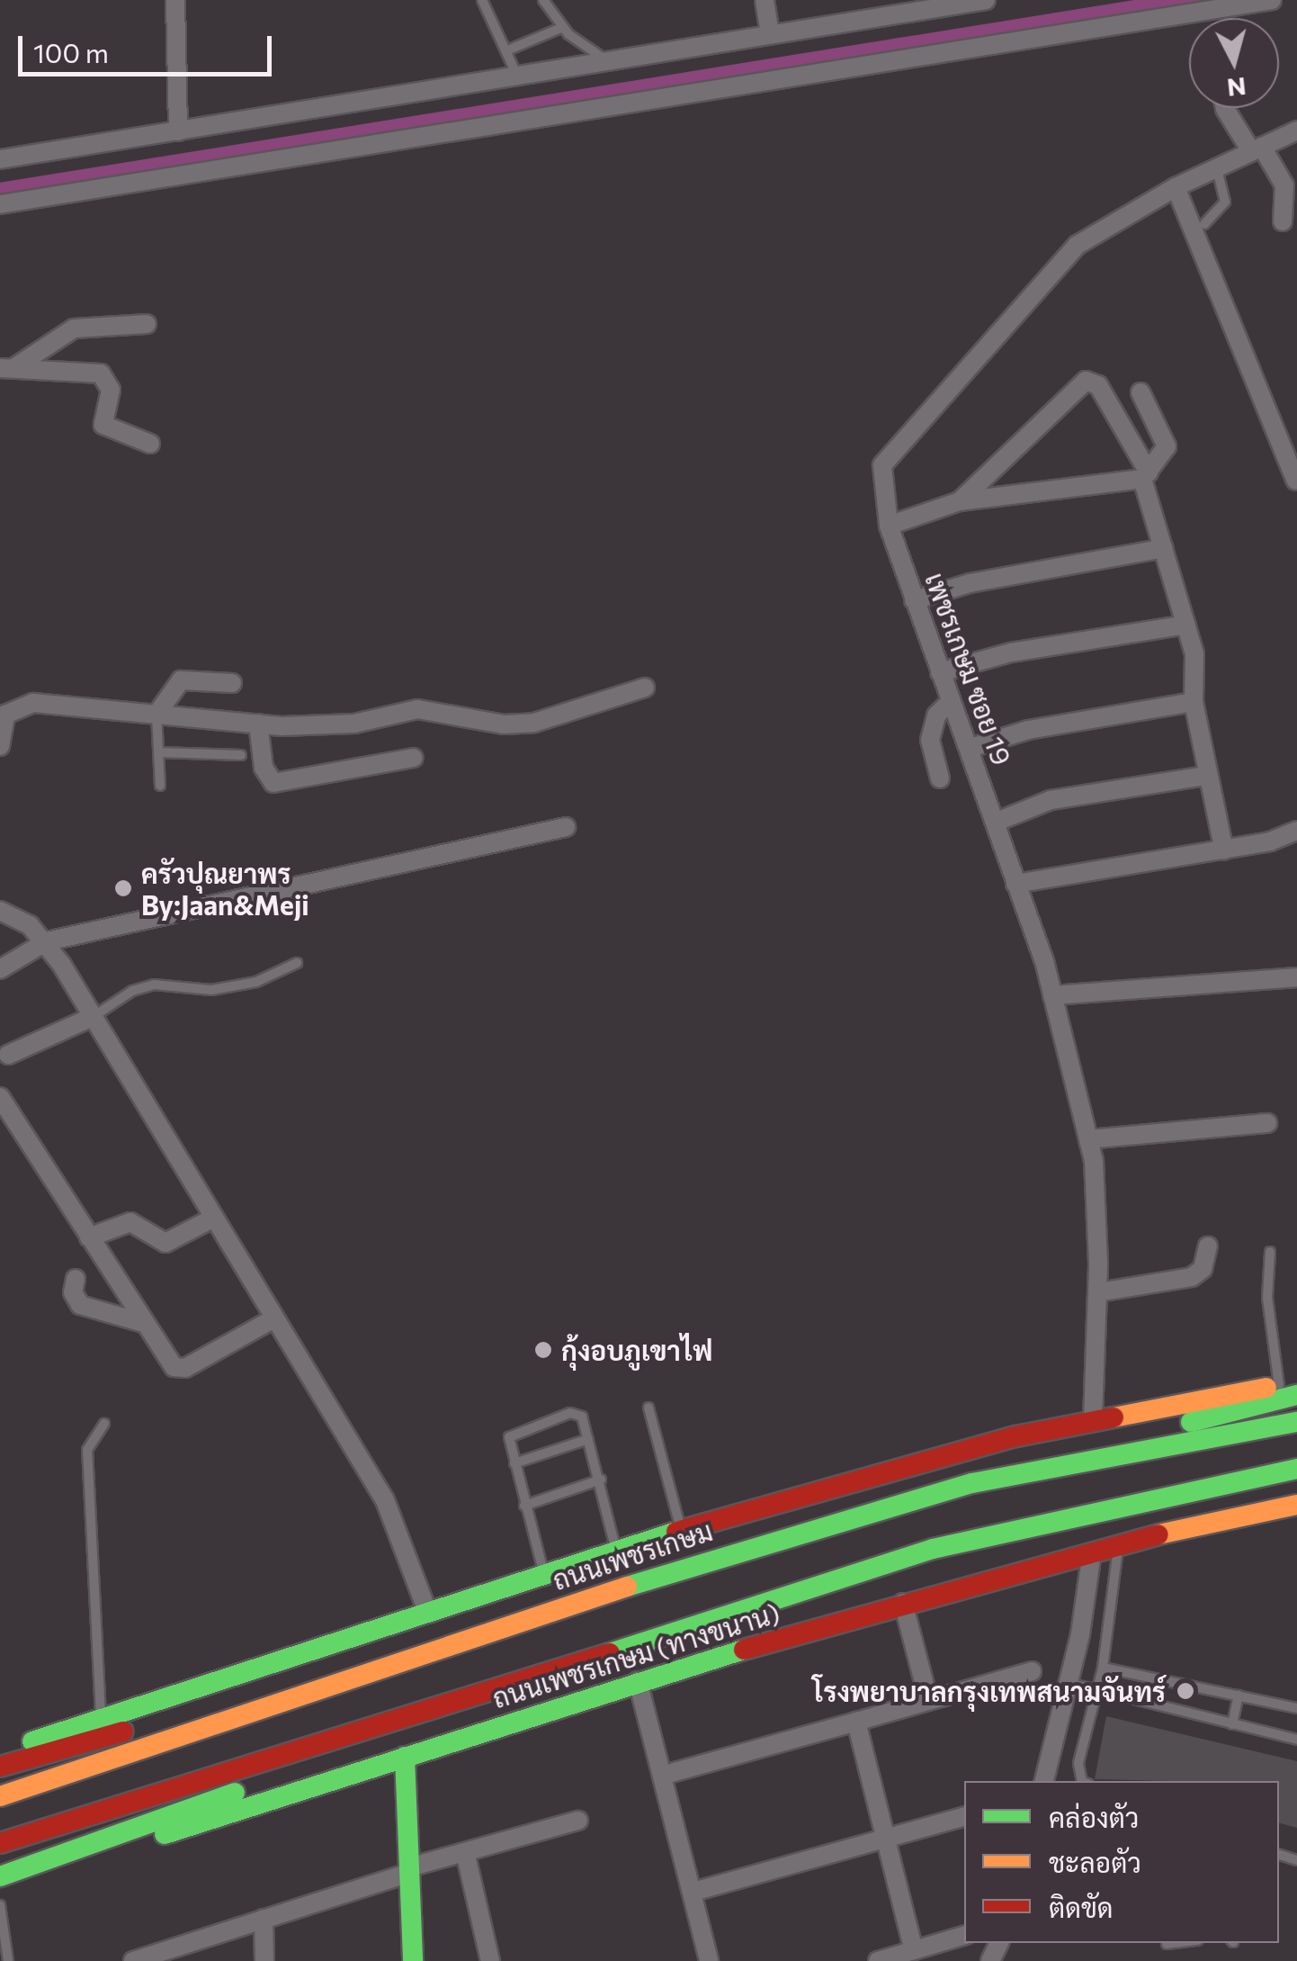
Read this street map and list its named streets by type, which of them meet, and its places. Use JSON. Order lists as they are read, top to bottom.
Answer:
{
  "streets": {
    "main road": ["ถนนเพชรเกษม", "ถนนเพชรเกษม (ทางขนาน)"],
    "street": ["เพชรเกษม ซอย 19"]
  },
  "places": ["ครัวปุณยาพร By:Jaan&Meji", "กุ้งอบภูเขาไฟ", "โรงพยาบาลกรุงเทพสนามจันทร์"],
  "legend": ["คล่องตัว", "ชะลอตัว", "ติดขัด"],
  "scale_bar": "100 m",
  "north": "bottom"
}
